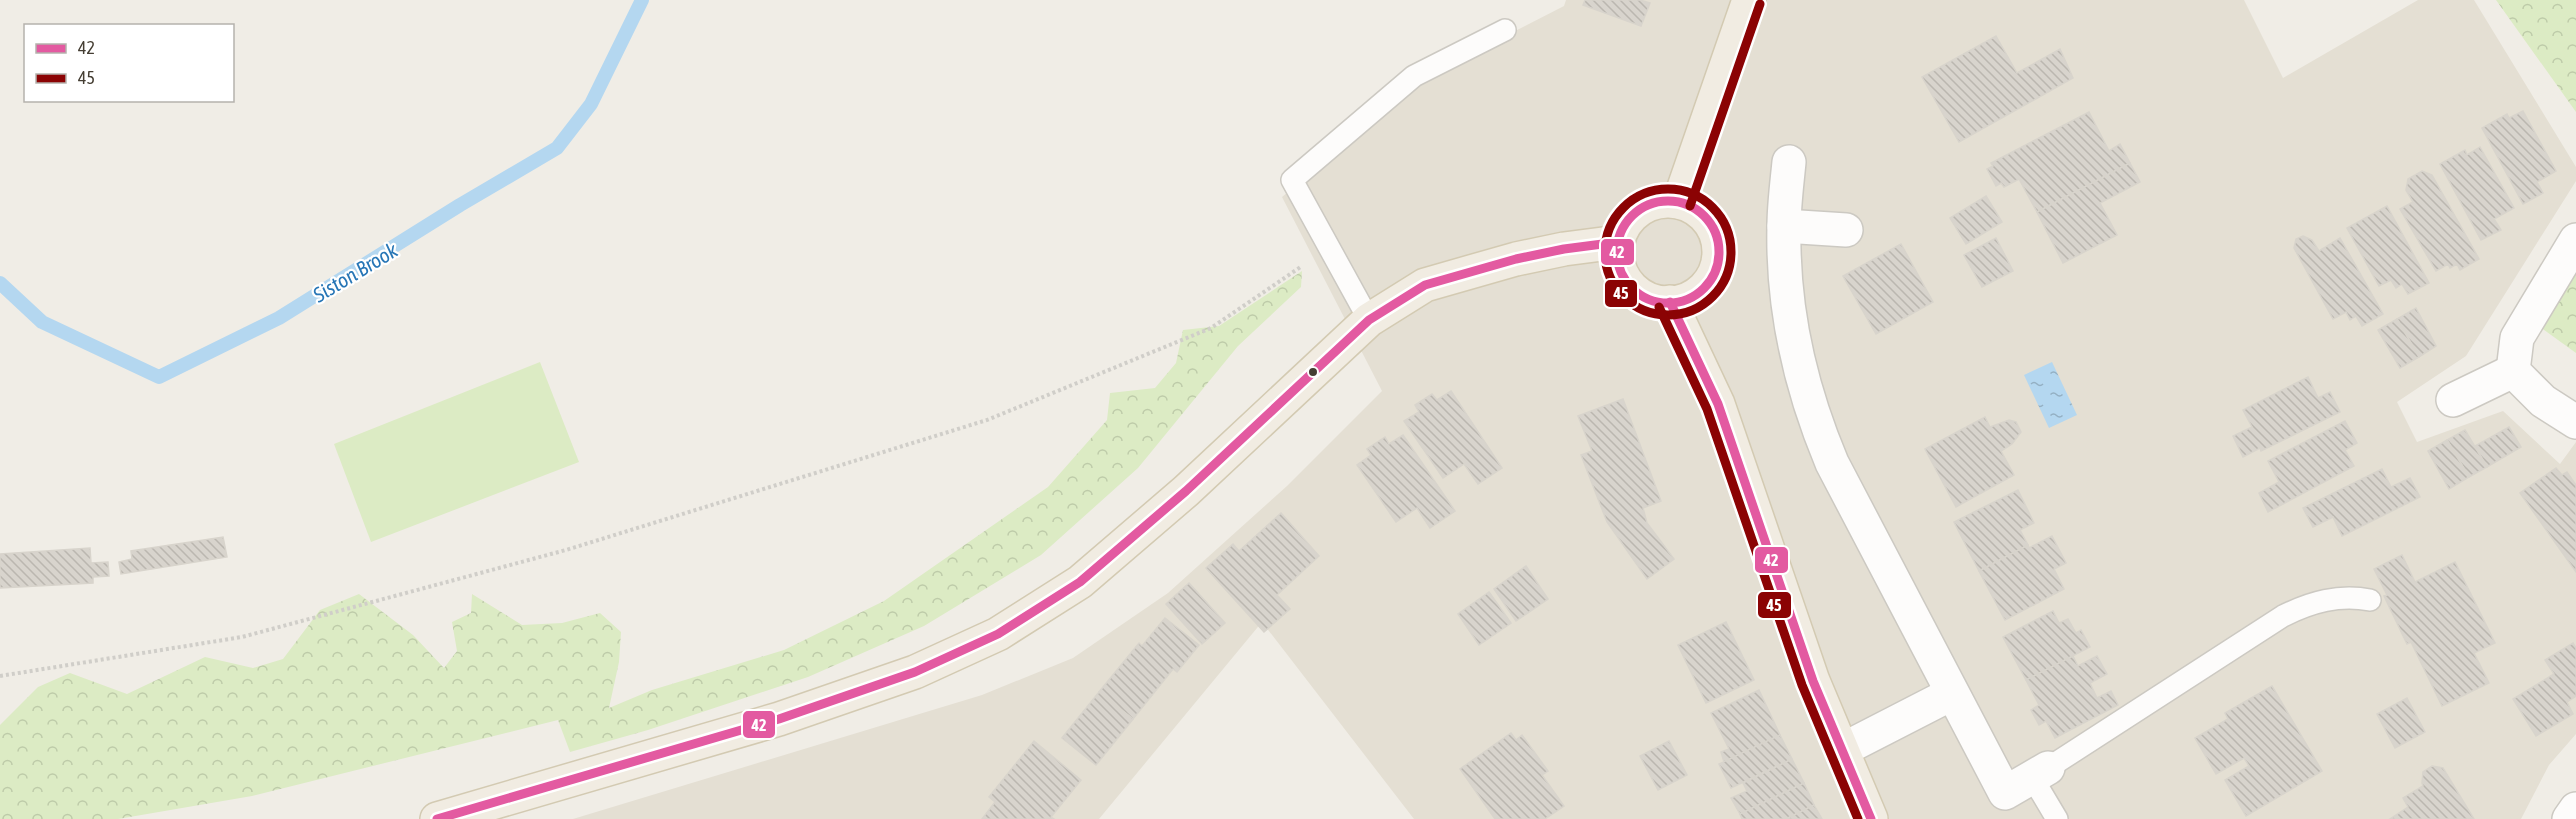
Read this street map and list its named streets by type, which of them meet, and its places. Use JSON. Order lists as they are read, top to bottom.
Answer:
{
  "water": ["Siston Brook"],
  "lines": ["transit line 45", "transit line 42"],
  "legend": ["42", "45"]
}
